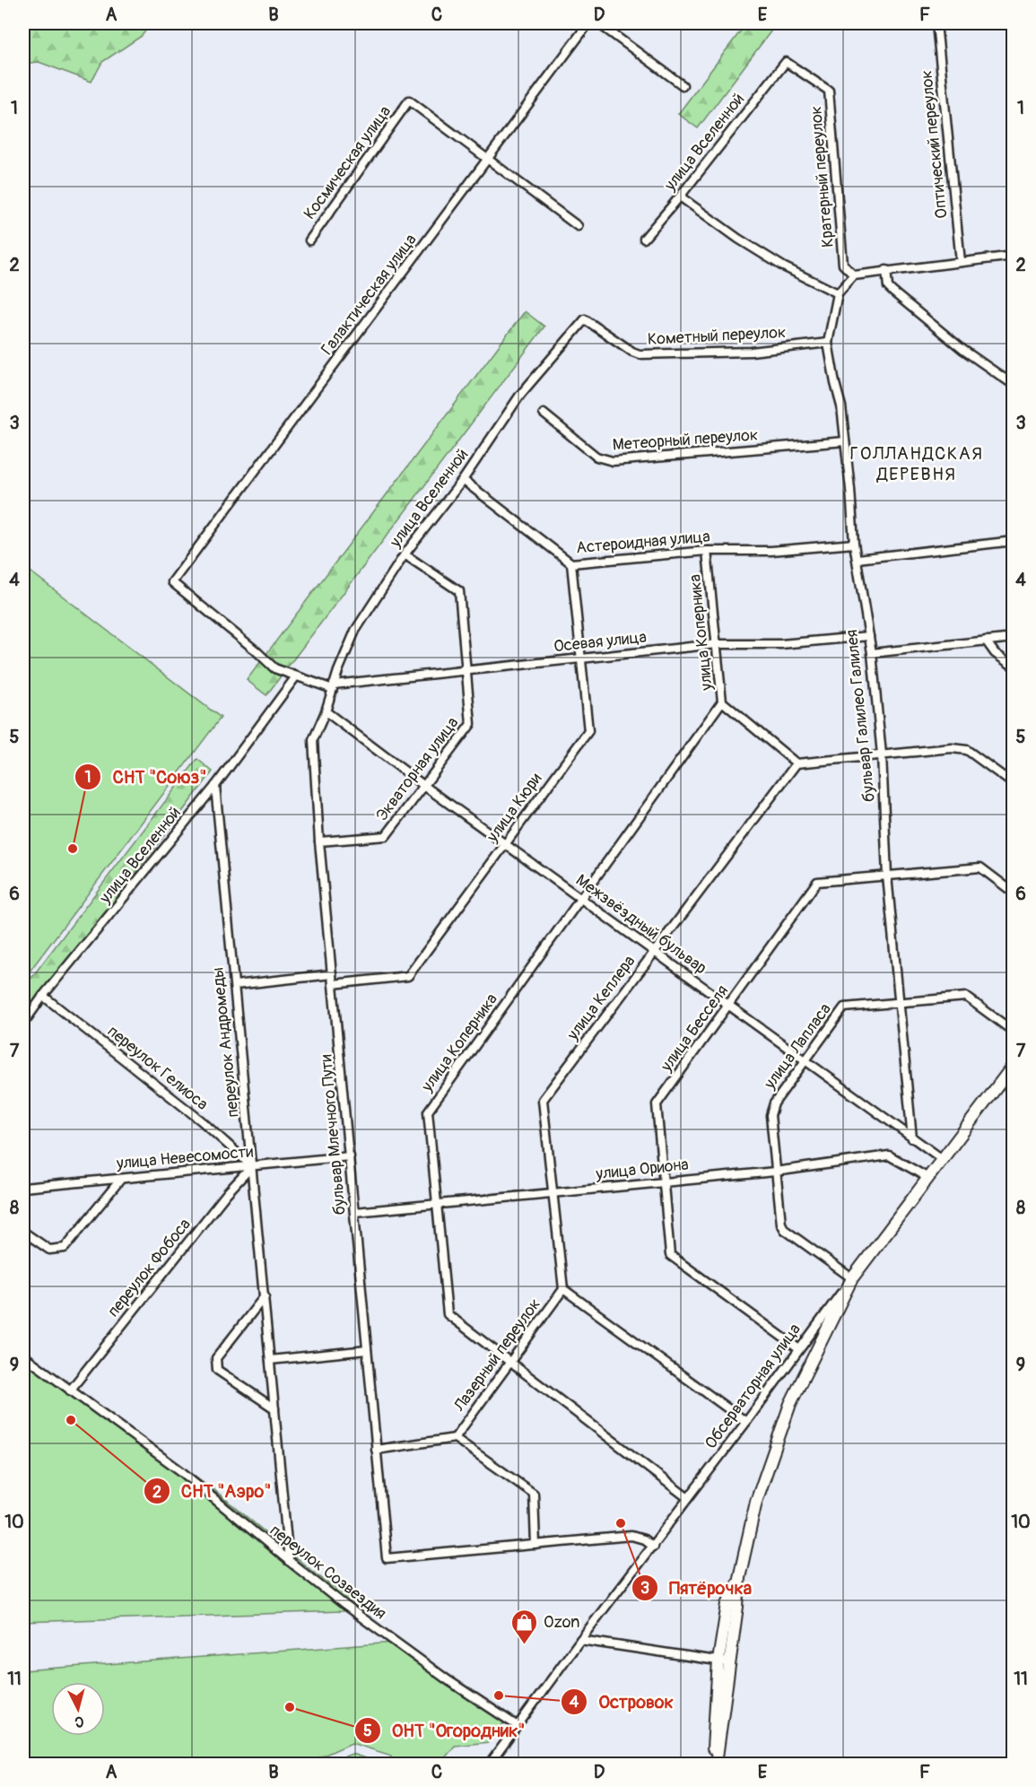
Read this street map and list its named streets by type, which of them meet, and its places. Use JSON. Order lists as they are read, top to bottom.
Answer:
{
  "streets": {
    "main road": ["Обсерваторная улица"],
    "street": [
      "улица Вселенной",
      "Оптический переулок",
      "Космическая улица",
      "Кратерный переулок",
      "Галактическая улица",
      "Кометный переулок",
      "Метеорный переулок",
      "Астероидная улица",
      "улица Коперника",
      "Осевая улица",
      "бульвар Галилео Галилея",
      "Экваторная улица",
      "улица Кюри",
      "Межзвёздный бульвар",
      "улица Кеплера",
      "улица Бесселя",
      "переулок Андромеды",
      "улица Лапласа",
      "переулок Гелиоса",
      "бульвар Млечного Пути",
      "улица Невесомости",
      "улица Ориона",
      "переулок Фобоса",
      "Лазерный переулок",
      "переулок Созвездия"
    ]
  },
  "crossings": [
    ["улица Вселенной", "Кратерный переулок"],
    ["улица Вселенной", "Галактическая улица"],
    ["улица Вселенной", "Кометный переулок"],
    ["улица Вселенной", "Астероидная улица"],
    ["улица Вселенной", "Осевая улица"],
    ["улица Вселенной", "Экваторная улица"],
    ["улица Вселенной", "Межзвёздный бульвар"],
    ["улица Вселенной", "переулок Андромеды"],
    ["улица Вселенной", "переулок Гелиоса"],
    ["улица Вселенной", "бульвар Млечного Пути"],
    ["Космическая улица", "Галактическая улица"],
    ["Кометный переулок", "бульвар Галилео Галилея"],
    ["Метеорный переулок", "бульвар Галилео Галилея"],
    ["Астероидная улица", "улица Коперника"],
    ["Астероидная улица", "бульвар Галилео Галилея"],
    ["Астероидная улица", "улица Кюри"],
    ["улица Коперника", "Осевая улица"],
    ["улица Коперника", "Межзвёздный бульвар"],
    ["улица Коперника", "улица Ориона"],
    ["улица Коперника", "Лазерный переулок"],
    ["улица Коперника", "Обсерваторная улица"],
    ["Осевая улица", "бульвар Галилео Галилея"],
    ["Осевая улица", "Экваторная улица"],
    ["Осевая улица", "улица Кюри"],
    ["бульвар Галилео Галилея", "Межзвёздный бульвар"],
    ["бульвар Галилео Галилея", "улица Бесселя"],
    ["бульвар Галилео Галилея", "улица Лапласа"],
    ["Экваторная улица", "Межзвёздный бульвар"],
    ["Экваторная улица", "бульвар Млечного Пути"],
    ["улица Кюри", "Межзвёздный бульвар"],
    ["улица Кюри", "бульвар Млечного Пути"],
    ["Межзвёздный бульвар", "улица Кеплера"],
    ["Межзвёздный бульвар", "улица Бесселя"],
    ["Межзвёздный бульвар", "улица Лапласа"],
    ["Межзвёздный бульвар", "бульвар Млечного Пути"],
    ["Межзвёздный бульвар", "Обсерваторная улица"],
    ["улица Кеплера", "улица Ориона"],
    ["улица Кеплера", "Лазерный переулок"],
    ["улица Бесселя", "улица Ориона"],
    ["улица Бесселя", "Обсерваторная улица"],
    ["переулок Андромеды", "переулок Гелиоса"],
    ["переулок Андромеды", "улица Невесомости"],
    ["переулок Андромеды", "переулок Фобоса"],
    ["переулок Андромеды", "переулок Созвездия"],
    ["улица Лапласа", "улица Ориона"],
    ["улица Лапласа", "Обсерваторная улица"],
    ["переулок Гелиоса", "улица Невесомости"],
    ["переулок Гелиоса", "переулок Фобоса"],
    ["бульвар Млечного Пути", "улица Невесомости"],
    ["бульвар Млечного Пути", "улица Ориона"],
    ["улица Невесомости", "переулок Фобоса"],
    ["улица Ориона", "Обсерваторная улица"],
    ["переулок Фобоса", "переулок Созвездия"],
    ["Обсерваторная улица", "переулок Созвездия"]
  ],
  "districts": ["ГОЛЛАНДСКАЯ ДЕРЕВНЯ"],
  "places": {
    "other": [
      "СНТ \"Союз\"",
      "СНТ \"Аэро\"",
      "Пятёрочка",
      "Островок",
      "ОНТ \"Огородник\""
    ],
    "shop": ["Ozon"]
  },
  "north": "bottom",
  "grid": {
    "columns": [
      "A",
      "B",
      "C",
      "D",
      "E",
      "F"
    ],
    "rows": [
      "1",
      "2",
      "3",
      "4",
      "5",
      "6",
      "7",
      "8",
      "9",
      "10",
      "11"
    ]
  }
}
